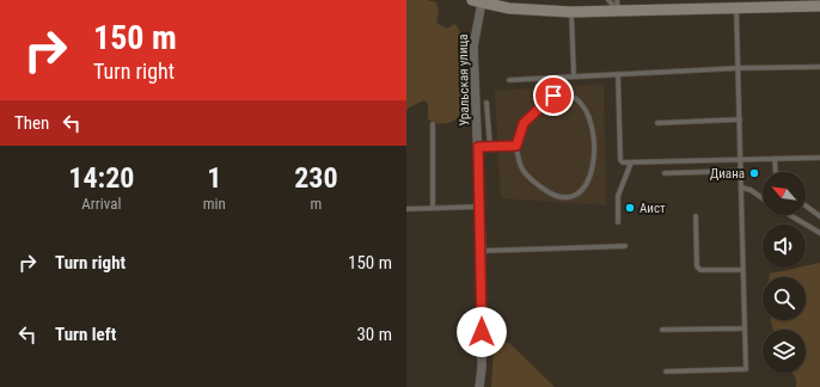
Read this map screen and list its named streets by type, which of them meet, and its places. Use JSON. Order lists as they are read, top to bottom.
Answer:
{
  "streets": {
    "street": ["Уральская улица"]
  },
  "places": ["Диана", "Аист"],
  "north": "top left",
  "page": {
    "turn": ["150 m", "Turn right"],
    "then": "Then",
    "eta": [
      "14:20",
      "Arrival",
      "1",
      "min",
      "230",
      "m"
    ],
    "list": [
      {
        "name": "Turn right",
        "value": "150 m"
      },
      {
        "name": "Turn left",
        "value": "30 m"
      }
    ]
  }
}
